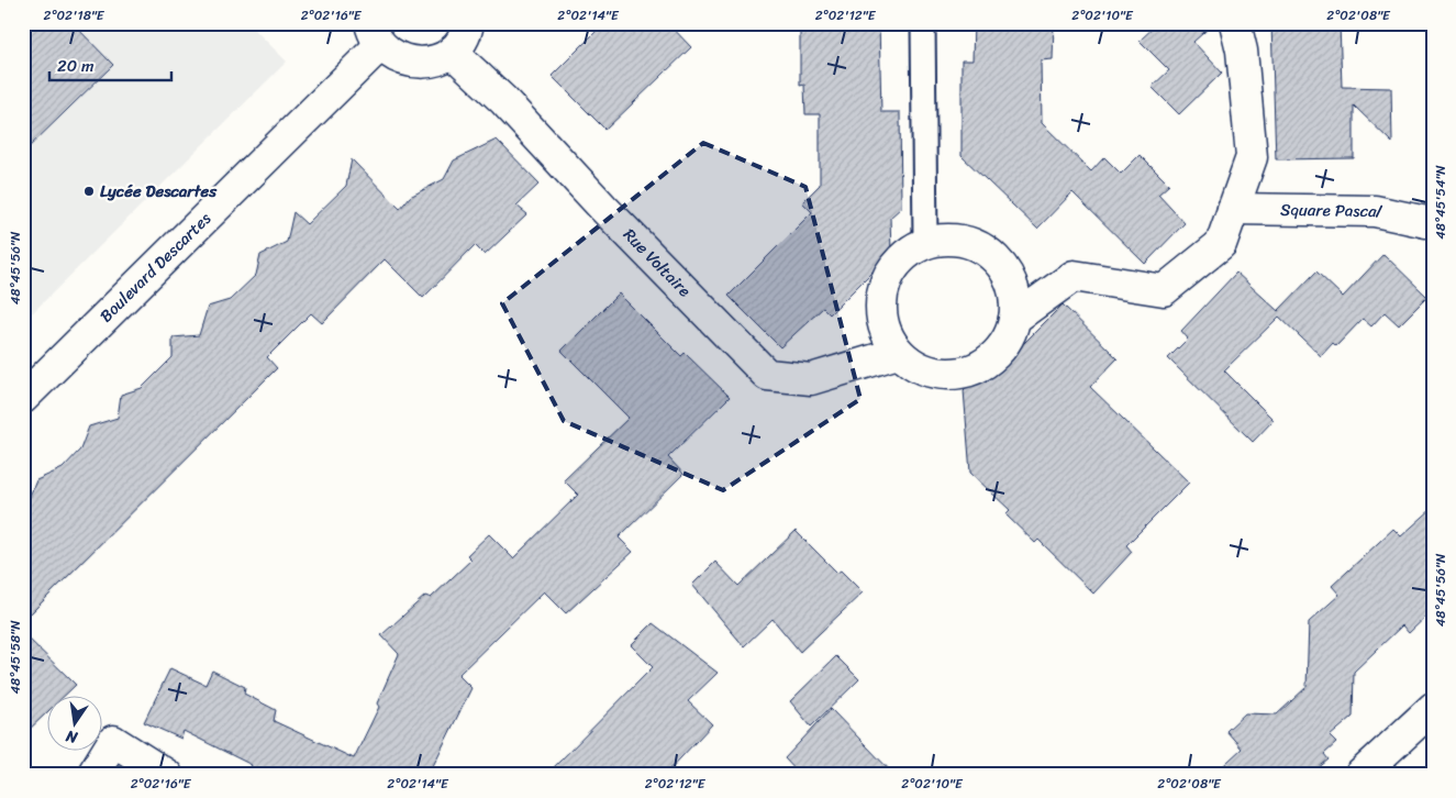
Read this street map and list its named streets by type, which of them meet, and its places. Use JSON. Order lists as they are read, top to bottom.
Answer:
{
  "streets": {
    "street": ["Square Pascal", "Rue Voltaire", "Boulevard Descartes"]
  },
  "crossings": [
    ["Rue Voltaire", "Boulevard Descartes"]
  ],
  "places": ["Lycée Descartes"],
  "scale_bar": "20 m",
  "north": "bottom",
  "coordinates": [
    "2°02'18\"E",
    "2°02'16\"E",
    "2°02'14\"E",
    "2°02'12\"E",
    "2°02'10\"E",
    "2°02'08\"E",
    "48°45'54\"N",
    "48°45'56\"N",
    "48°45'58\"N"
  ]
}
